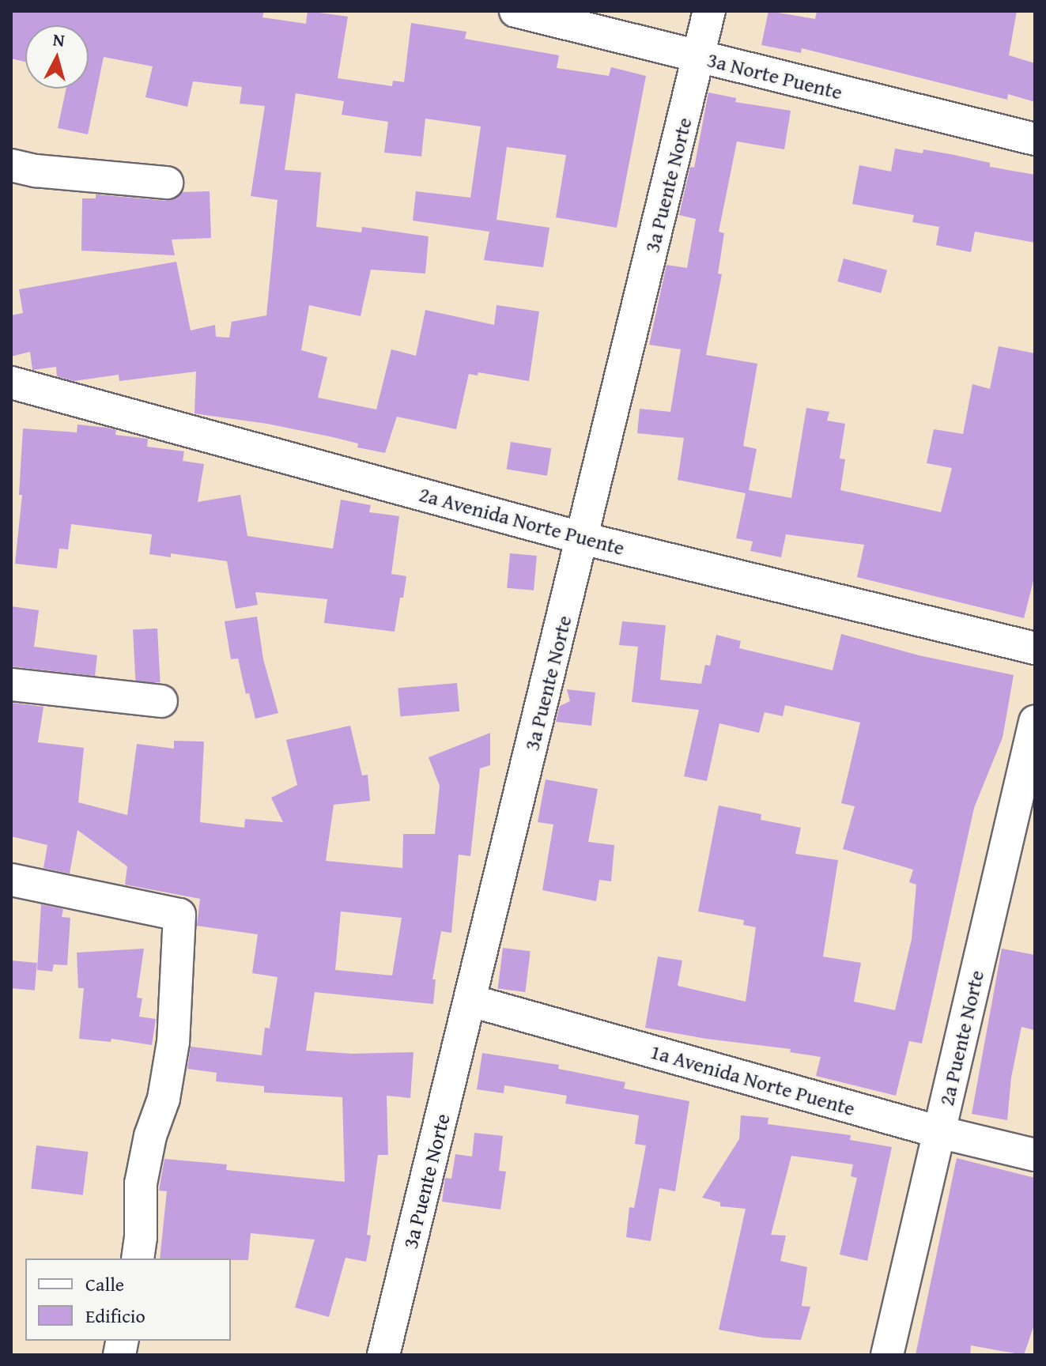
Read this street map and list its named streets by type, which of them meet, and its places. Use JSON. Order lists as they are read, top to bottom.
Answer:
{
  "streets": {
    "street": [
      "3a Norte Puente",
      "3a Puente Norte",
      "2a Avenida Norte Puente",
      "2a Puente Norte",
      "1a Avenida Norte Puente"
    ]
  },
  "crossings": [
    ["3a Norte Puente", "3a Puente Norte"],
    ["3a Puente Norte", "2a Avenida Norte Puente"],
    ["3a Puente Norte", "1a Avenida Norte Puente"],
    ["2a Puente Norte", "1a Avenida Norte Puente"]
  ],
  "legend": ["Calle", "Edificio"],
  "north": "top"
}
